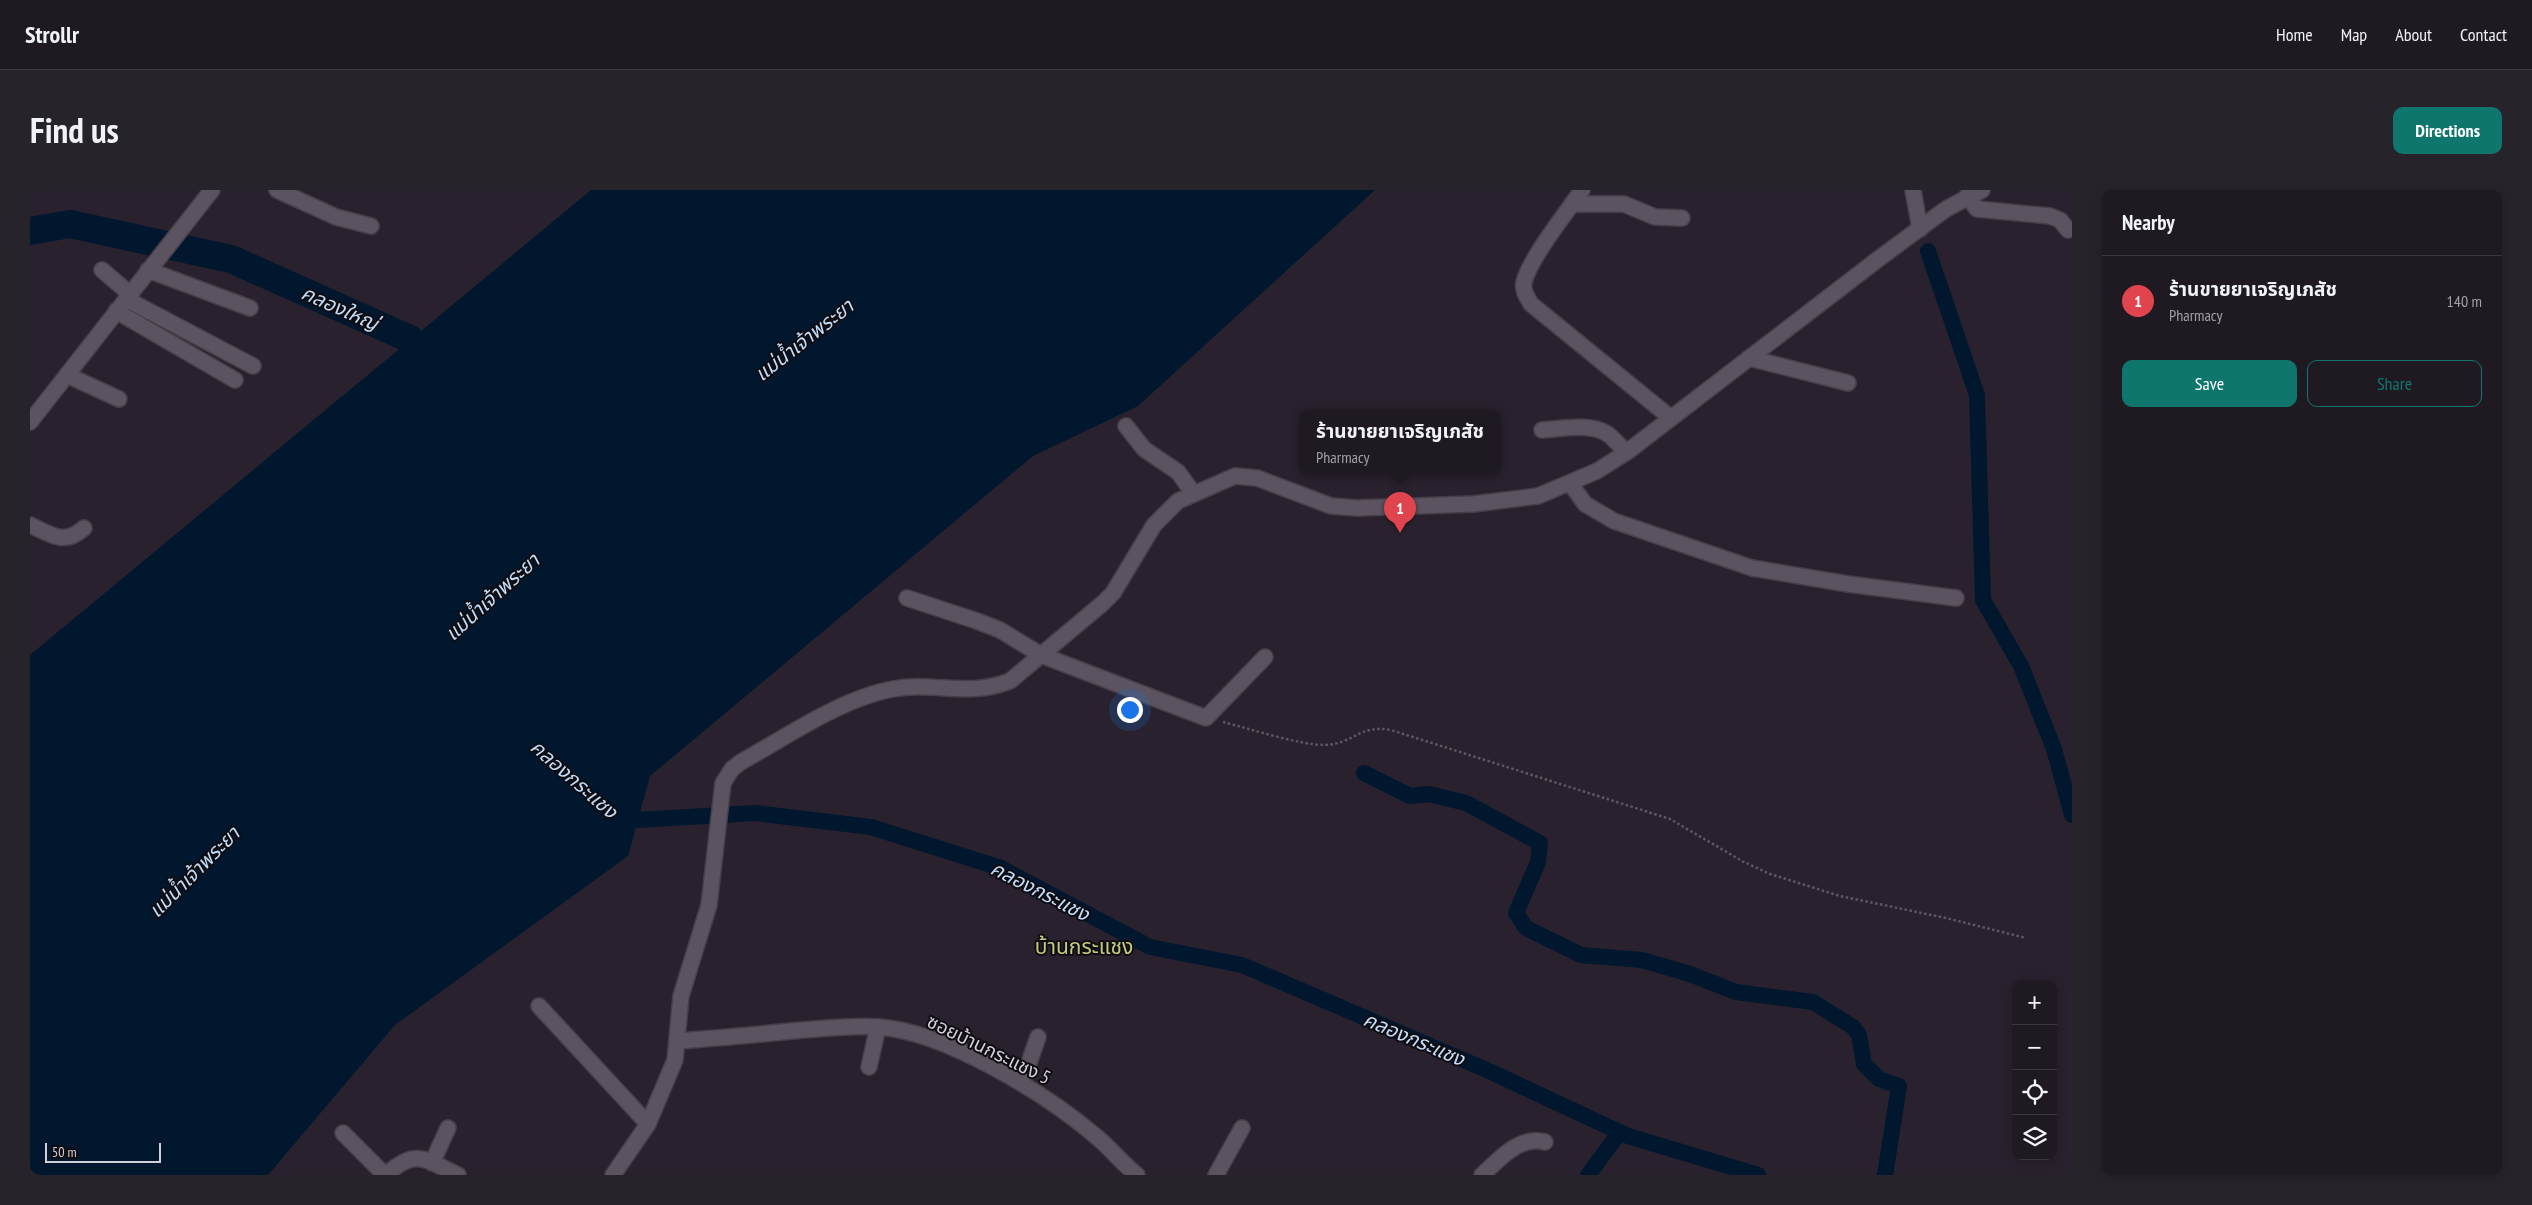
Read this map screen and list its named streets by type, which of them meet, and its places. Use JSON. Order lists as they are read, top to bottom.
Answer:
{
  "streets": {
    "street": ["ซอยบ้านกระแชง 5"]
  },
  "districts": ["บ้านกระแชง"],
  "water": ["คลองใหญ่", "แม่น้ำเจ้าพระยา", "คลองกระแชง"],
  "scale_bar": "50 m",
  "page": {
    "header": "Strollr",
    "nav": [
      "Home",
      "Map",
      "About",
      "Contact"
    ],
    "title": "Find us",
    "buttons": [
      "Directions",
      ["Save", "Share"]
    ],
    "heading": "Nearby",
    "list": [
      {
        "mark": "1",
        "name": "ร้านขายยาเจริญเภสัช",
        "note": "Pharmacy",
        "value": "140 m"
      }
    ],
    "popup": ["ร้านขายยาเจริญเภสัช", "Pharmacy"],
    "pins": "1",
    "map_buttons": ["+", "−"],
    "scale": "50 m"
  }
}
